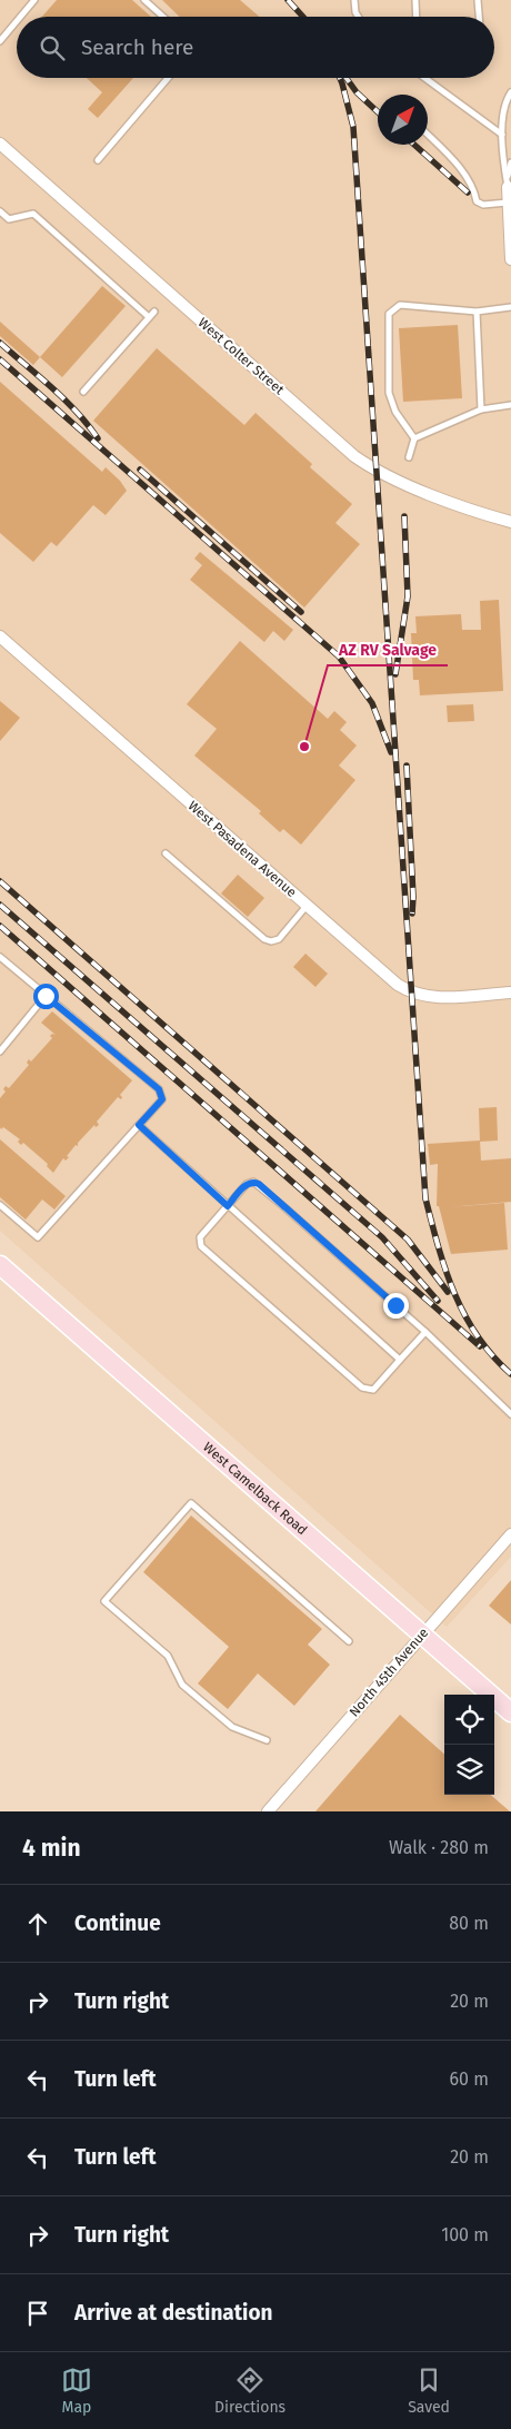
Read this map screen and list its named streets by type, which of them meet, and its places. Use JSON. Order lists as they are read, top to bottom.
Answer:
{
  "streets": {
    "main road": ["West Camelback Road"],
    "street": ["West Colter Street", "West Pasadena Avenue", "North 45th Avenue"]
  },
  "crossings": [
    ["West Camelback Road", "North 45th Avenue"]
  ],
  "places": ["AZ RV Salvage"],
  "north": "top right",
  "page": {
    "search": "Search here",
    "heading": ["4 min", "Walk · 280 m"],
    "list": [
      ["Continue", "80 m"],
      ["Turn right", "20 m"],
      ["Turn left", "60 m"],
      ["Turn left", "20 m"],
      ["Turn right", "100 m"],
      "Arrive at destination"
    ],
    "nav": ["Map", "Directions", "Saved"]
  }
}
